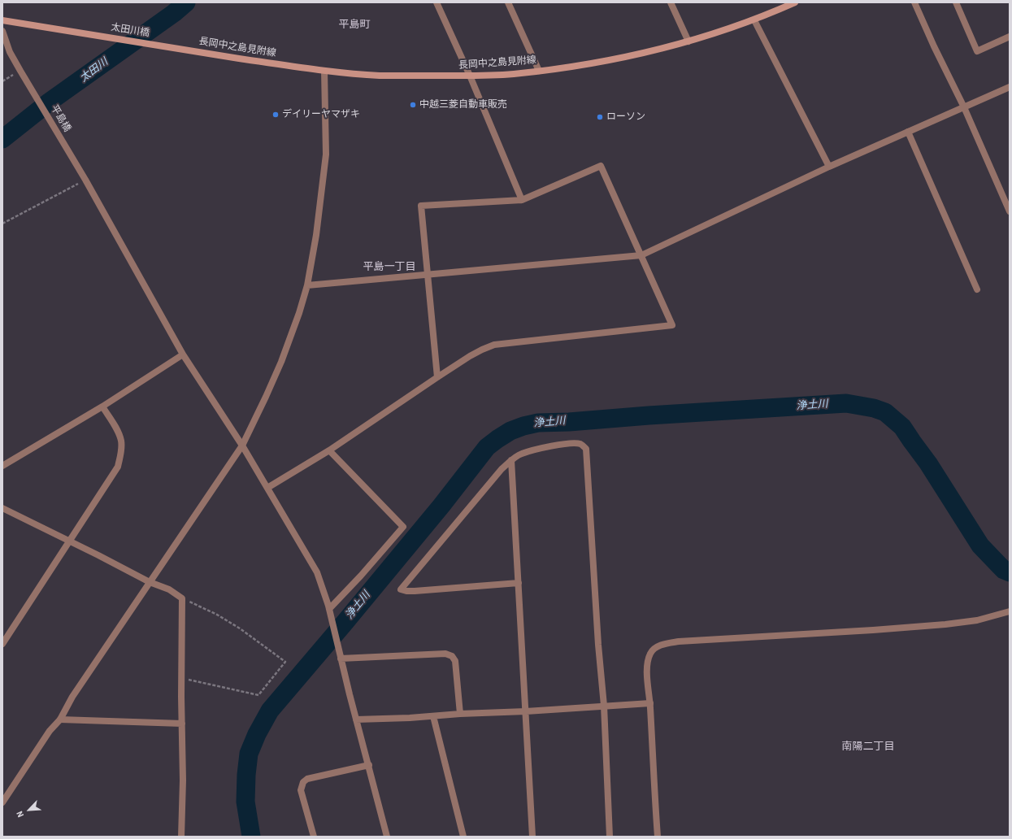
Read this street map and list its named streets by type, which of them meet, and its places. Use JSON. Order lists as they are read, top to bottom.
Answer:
{
  "streets": {
    "main road": ["太田川橋", "長岡中之島見附線"],
    "street": ["平島橋"]
  },
  "crossings": [
    ["太田川橋", "長岡中之島見附線"]
  ],
  "districts": ["平島町", "平島一丁目", "南陽二丁目"],
  "water": ["太田川", "浄土川"],
  "places": ["中越三菱自動車販売", "デイリーヤマザキ", "ローソン"],
  "north": "bottom left"
}
